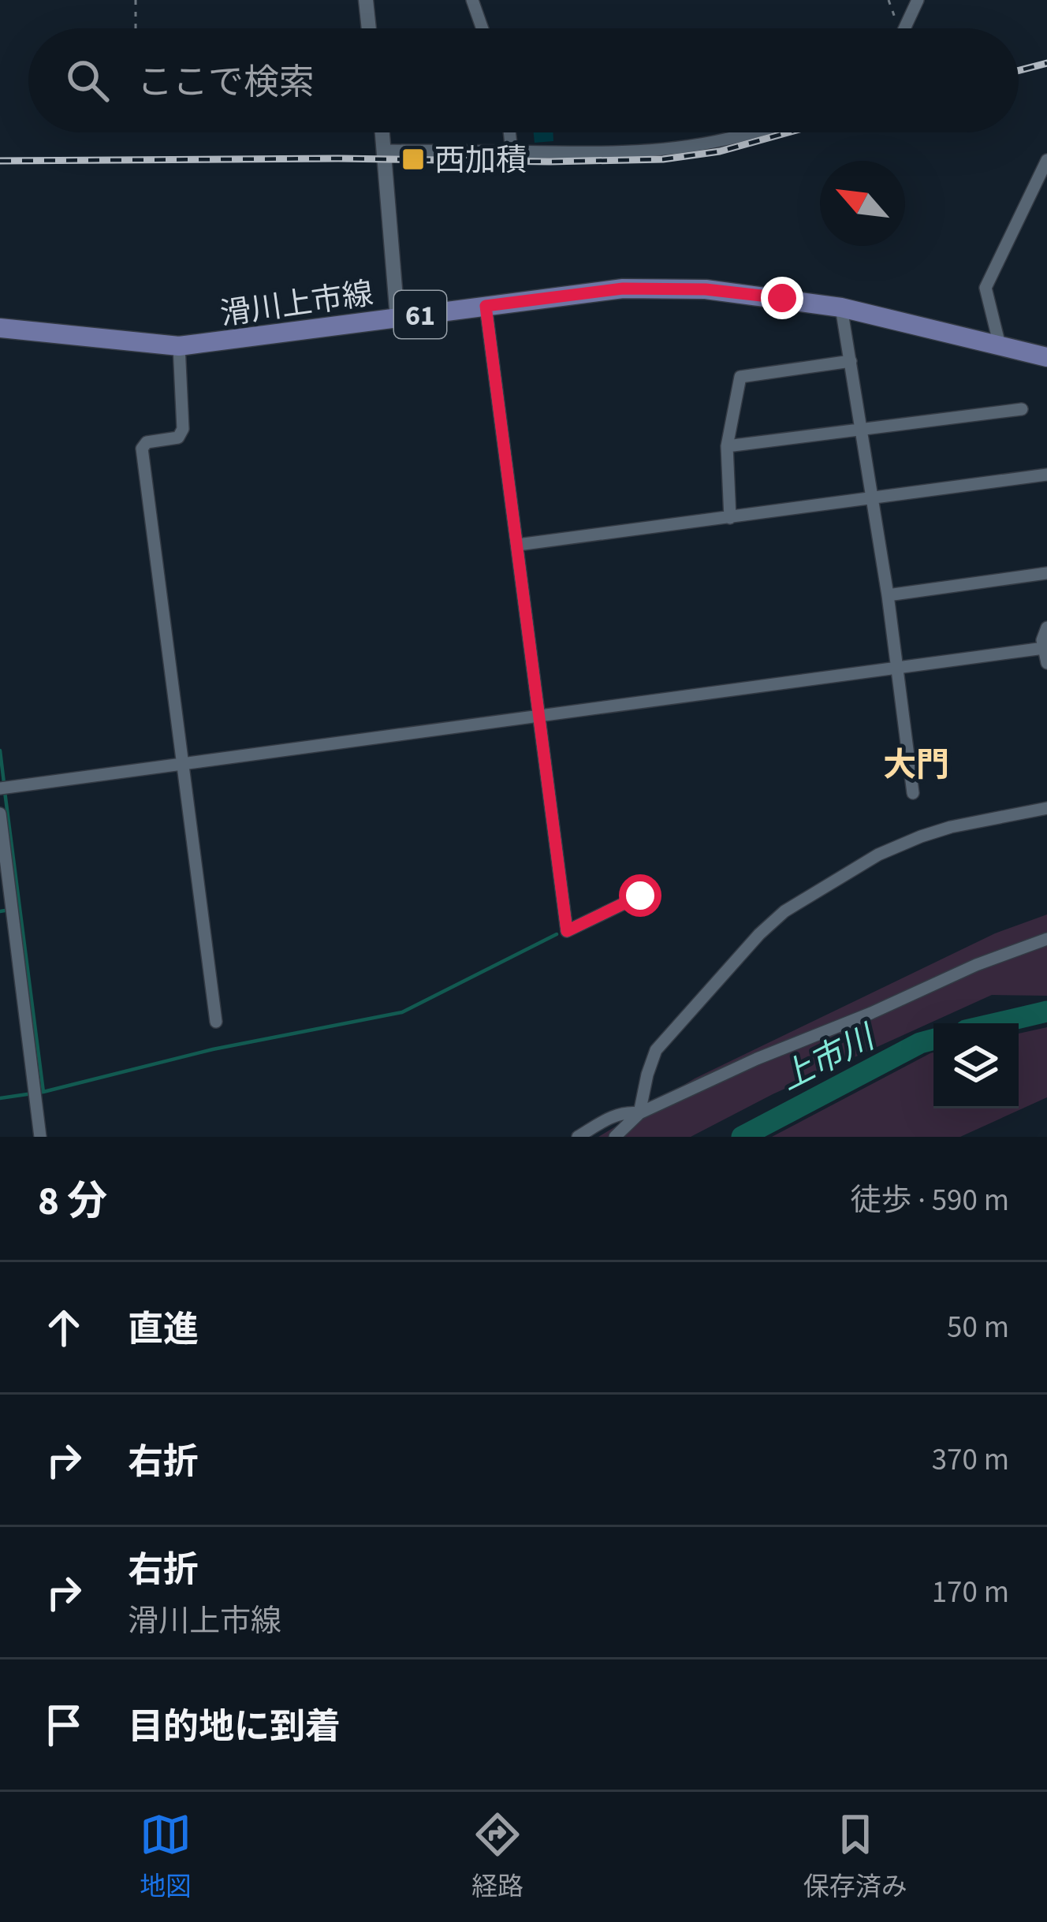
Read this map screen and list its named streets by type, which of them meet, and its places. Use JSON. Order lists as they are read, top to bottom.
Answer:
{
  "streets": {
    "main road": ["滑川上市線", "61"]
  },
  "districts": ["大門"],
  "water": ["上市川"],
  "places": {
    "transit": ["西加積"]
  },
  "north": "top left",
  "page": {
    "search": "ここで検索",
    "heading": ["8 分", "徒歩 · 590 m"],
    "list": [
      ["直進", "50 m"],
      ["右折", "370 m"],
      ["右折", "滑川上市線", "170 m"],
      "目的地に到着"
    ],
    "nav": ["地図", "経路", "保存済み"]
  }
}
